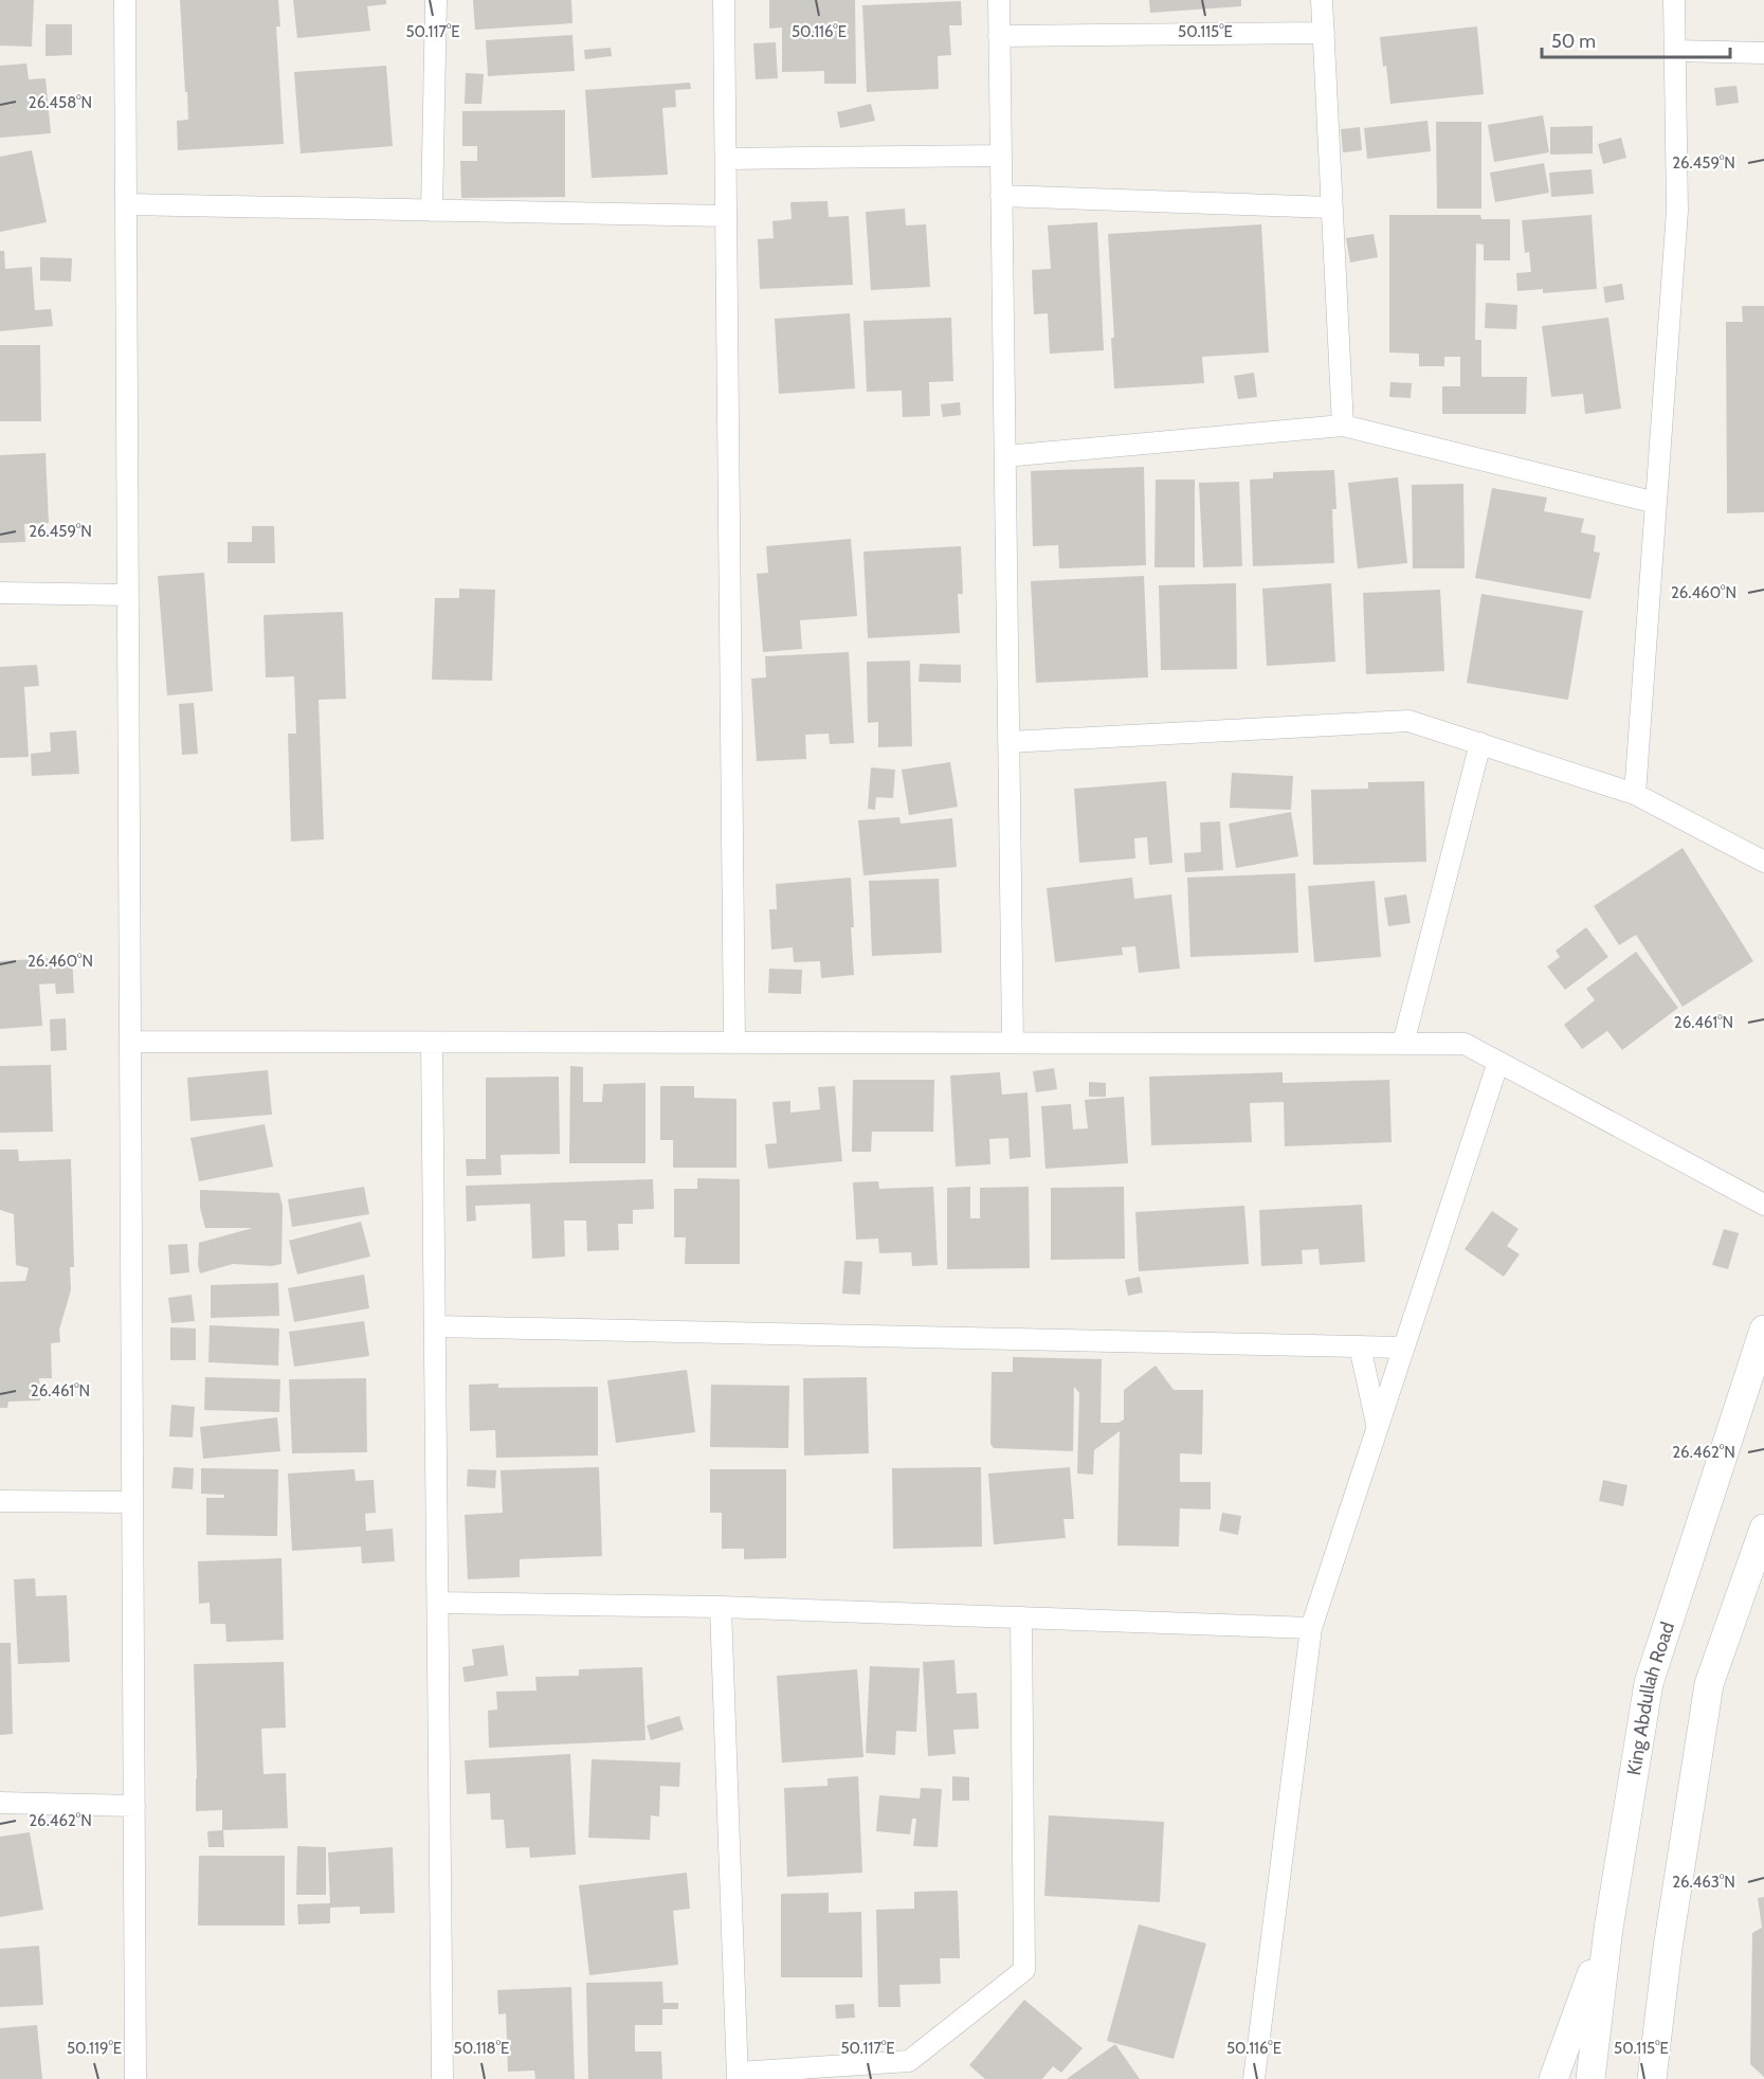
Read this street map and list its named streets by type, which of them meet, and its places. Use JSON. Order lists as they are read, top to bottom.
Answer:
{
  "streets": {
    "street": ["King Abdullah Road"]
  },
  "scale_bar": "50 m",
  "coordinates": [
    "50.117°E",
    "50.116°E",
    "50.115°E",
    "26.458°N",
    "26.459°N",
    "26.460°N",
    "26.461°N",
    "26.462°N",
    "26.463°N",
    "50.119°E",
    "50.118°E"
  ]
}
